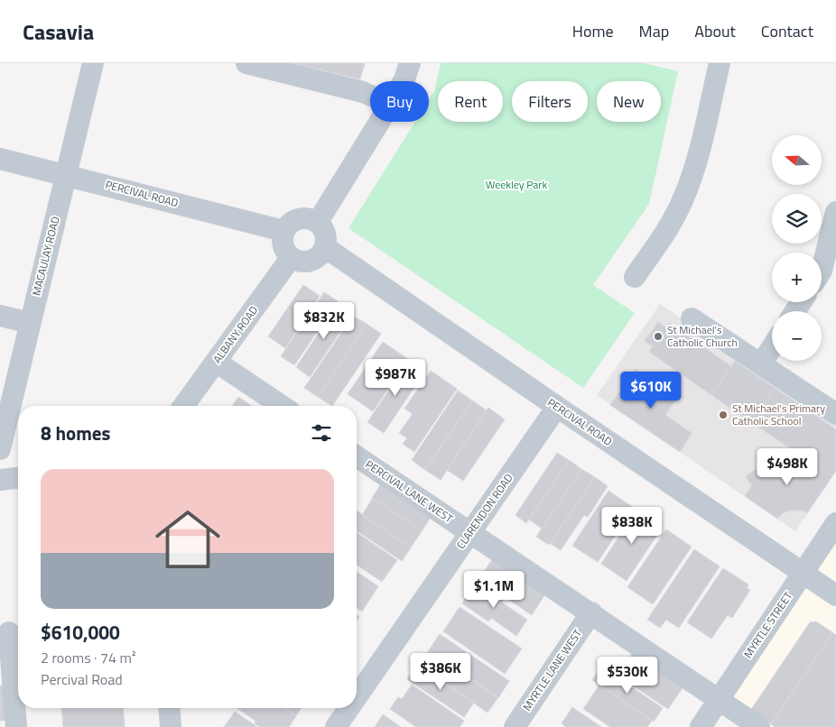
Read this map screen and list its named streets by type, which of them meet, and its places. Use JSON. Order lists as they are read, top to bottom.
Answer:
{
  "streets": {
    "street": [
      "PERCIVAL ROAD",
      "MACAULAY ROAD",
      "ALBANY ROAD",
      "PERCIVAL LANE WEST",
      "CLARENDON ROAD",
      "MYRTLE STREET",
      "MYRTLE LANE WEST"
    ]
  },
  "crossings": [
    ["PERCIVAL ROAD", "MACAULAY ROAD"],
    ["PERCIVAL ROAD", "ALBANY ROAD"],
    ["PERCIVAL ROAD", "CLARENDON ROAD"],
    ["PERCIVAL ROAD", "MYRTLE STREET"],
    ["PERCIVAL LANE WEST", "CLARENDON ROAD"],
    ["PERCIVAL LANE WEST", "MYRTLE STREET"],
    ["PERCIVAL LANE WEST", "MYRTLE LANE WEST"]
  ],
  "parks": ["Weekley Park"],
  "places": ["St Michael's Catholic Church", "St Michael's Primary Catholic School"],
  "north": "left",
  "page": {
    "header": "Casavia",
    "nav": [
      "Home",
      "Map",
      "About",
      "Contact"
    ],
    "chip": [
      "Buy",
      "Rent",
      "Filters",
      "New"
    ],
    "map_buttons": ["+", "−"],
    "price": [
      "$832K",
      "$987K",
      "$610K",
      "$498K",
      "$838K",
      "$1.1M",
      "$386K",
      "$530K"
    ],
    "heading": "8 homes",
    "list": [
      {
        "name": "$610,000",
        "note": "2 rooms · 74 m² · Percival Road"
      }
    ]
  }
}
